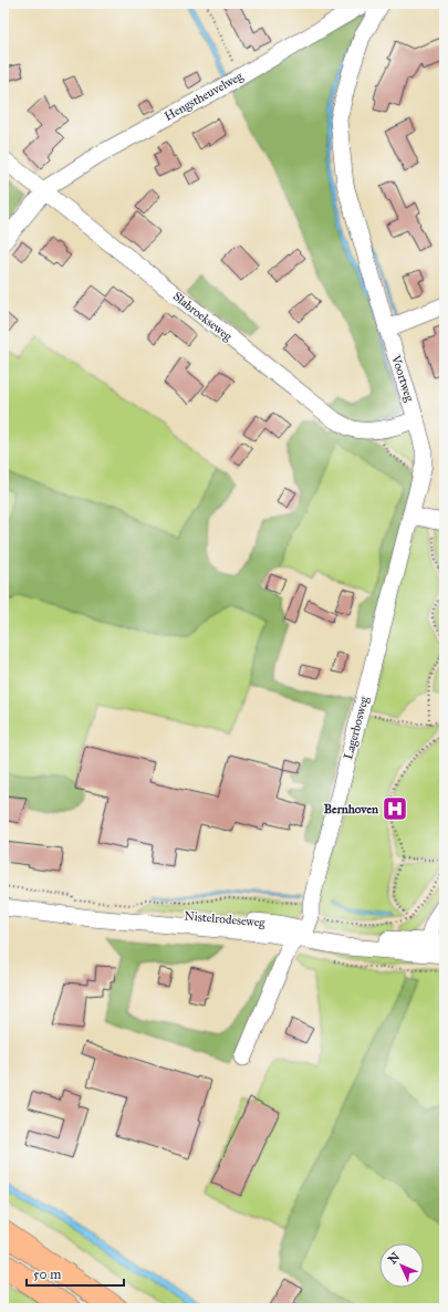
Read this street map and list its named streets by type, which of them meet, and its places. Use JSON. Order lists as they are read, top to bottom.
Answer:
{
  "streets": {
    "street": [
      "Hengstheuvelweg",
      "Slabroekseweg",
      "Voortweg",
      "Lagerbosweg",
      "Nistelrodeseweg"
    ]
  },
  "crossings": [
    ["Hengstheuvelweg", "Slabroekseweg"],
    ["Slabroekseweg", "Voortweg"],
    ["Voortweg", "Lagerbosweg"],
    ["Lagerbosweg", "Nistelrodeseweg"]
  ],
  "places": {
    "hospital": ["Bernhoven"]
  },
  "scale_bar": "50 m",
  "north": "top left"
}
